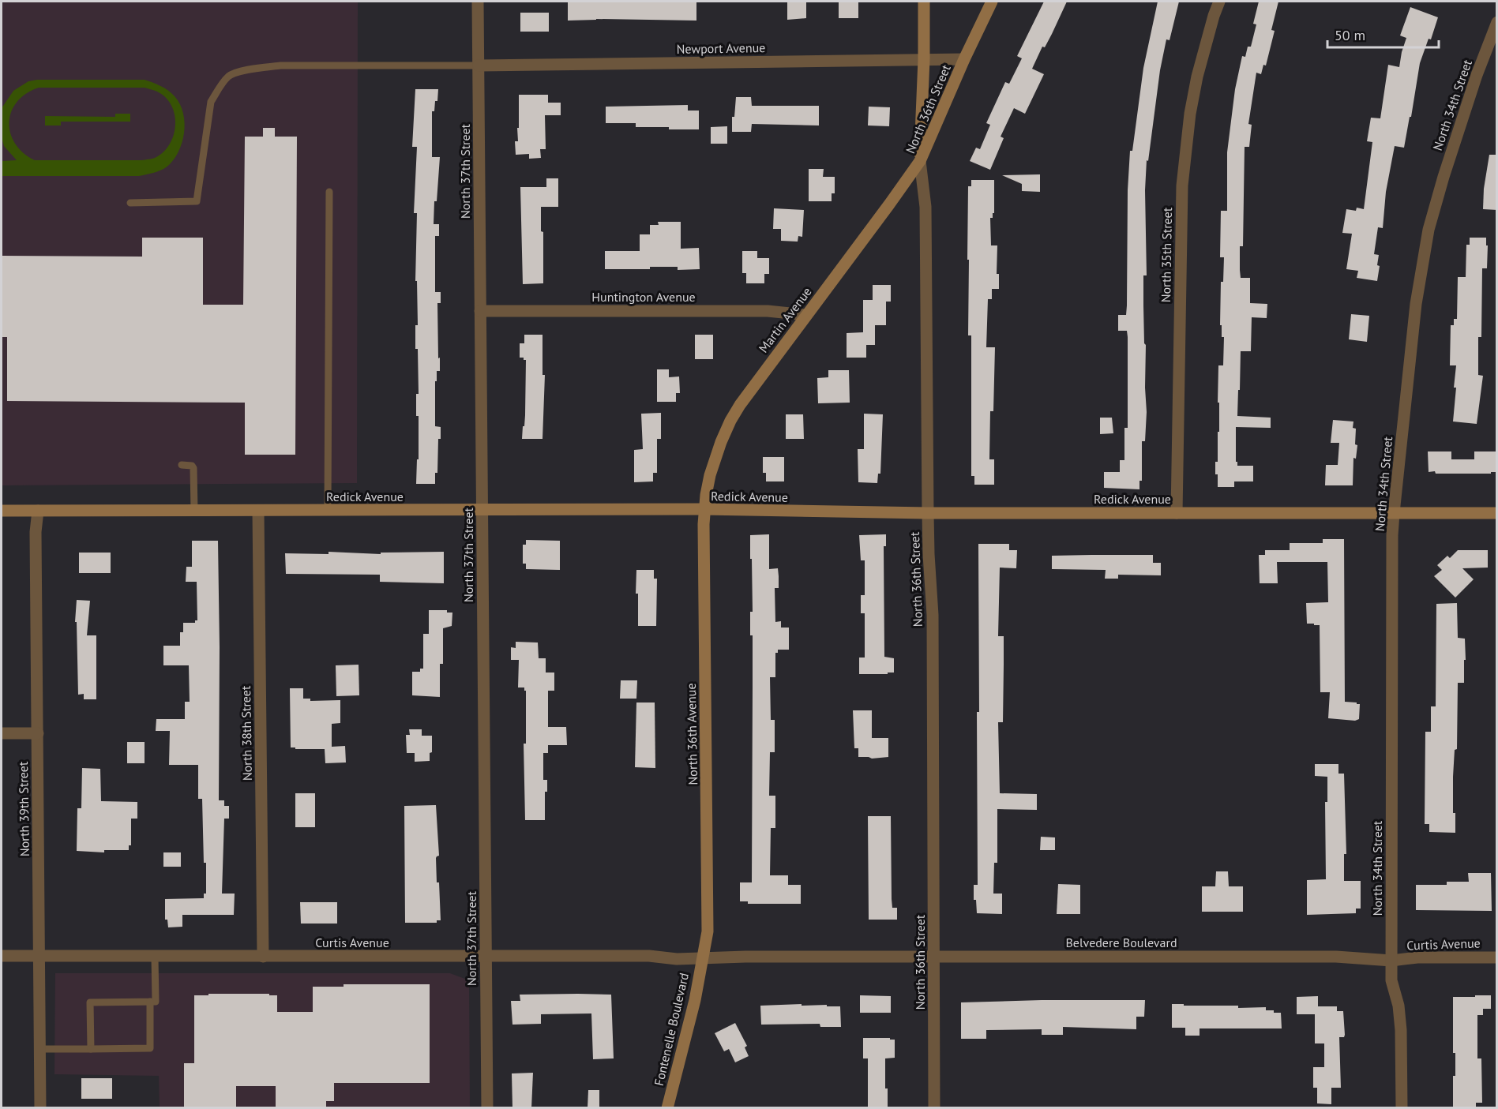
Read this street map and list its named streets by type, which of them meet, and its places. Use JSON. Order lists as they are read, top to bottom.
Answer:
{
  "streets": {
    "street": [
      "Newport Avenue",
      "North 34th Street",
      "North 36th Street",
      "North 37th Street",
      "North 35th Street",
      "Huntington Avenue",
      "Martin Avenue",
      "Redick Avenue",
      "North 38th Street",
      "North 36th Avenue",
      "North 39th Street",
      "Curtis Avenue",
      "Belvedere Boulevard",
      "Fontenelle Boulevard"
    ]
  },
  "crossings": [
    ["Newport Avenue", "North 36th Street"],
    ["Newport Avenue", "North 37th Street"],
    ["North 34th Street", "Redick Avenue"],
    ["North 34th Street", "Curtis Avenue"],
    ["North 34th Street", "Belvedere Boulevard"],
    ["North 36th Street", "Martin Avenue"],
    ["North 36th Street", "Redick Avenue"],
    ["North 36th Street", "Belvedere Boulevard"],
    ["North 37th Street", "Huntington Avenue"],
    ["North 37th Street", "Redick Avenue"],
    ["North 37th Street", "Curtis Avenue"],
    ["North 35th Street", "Redick Avenue"],
    ["Huntington Avenue", "Martin Avenue"],
    ["Martin Avenue", "Redick Avenue"],
    ["Martin Avenue", "North 36th Avenue"],
    ["Redick Avenue", "North 38th Street"],
    ["Redick Avenue", "North 36th Avenue"],
    ["Redick Avenue", "North 39th Street"],
    ["North 38th Street", "Curtis Avenue"],
    ["North 36th Avenue", "Curtis Avenue"],
    ["North 36th Avenue", "Belvedere Boulevard"],
    ["North 36th Avenue", "Fontenelle Boulevard"],
    ["North 39th Street", "Curtis Avenue"],
    ["Curtis Avenue", "Belvedere Boulevard"],
    ["Curtis Avenue", "Fontenelle Boulevard"],
    ["Belvedere Boulevard", "Fontenelle Boulevard"]
  ],
  "scale_bar": "50 m"
}
